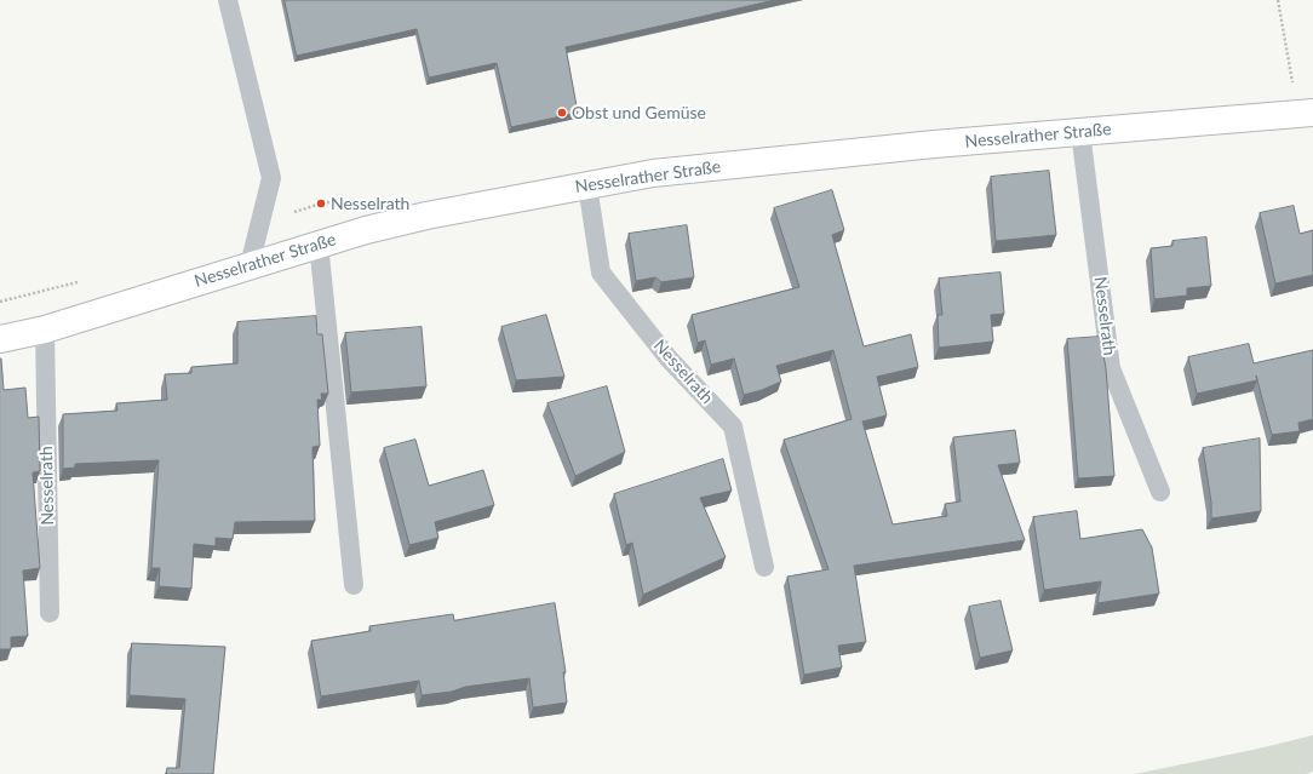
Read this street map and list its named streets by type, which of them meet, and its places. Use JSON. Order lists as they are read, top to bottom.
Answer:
{
  "streets": {
    "main road": ["Nesselrather Straße"],
    "lane": ["Nesselrath"]
  },
  "crossings": [
    ["Nesselrather Straße", "Nesselrath"]
  ],
  "places": ["Obst und Gemüse", "Nesselrath"]
}
